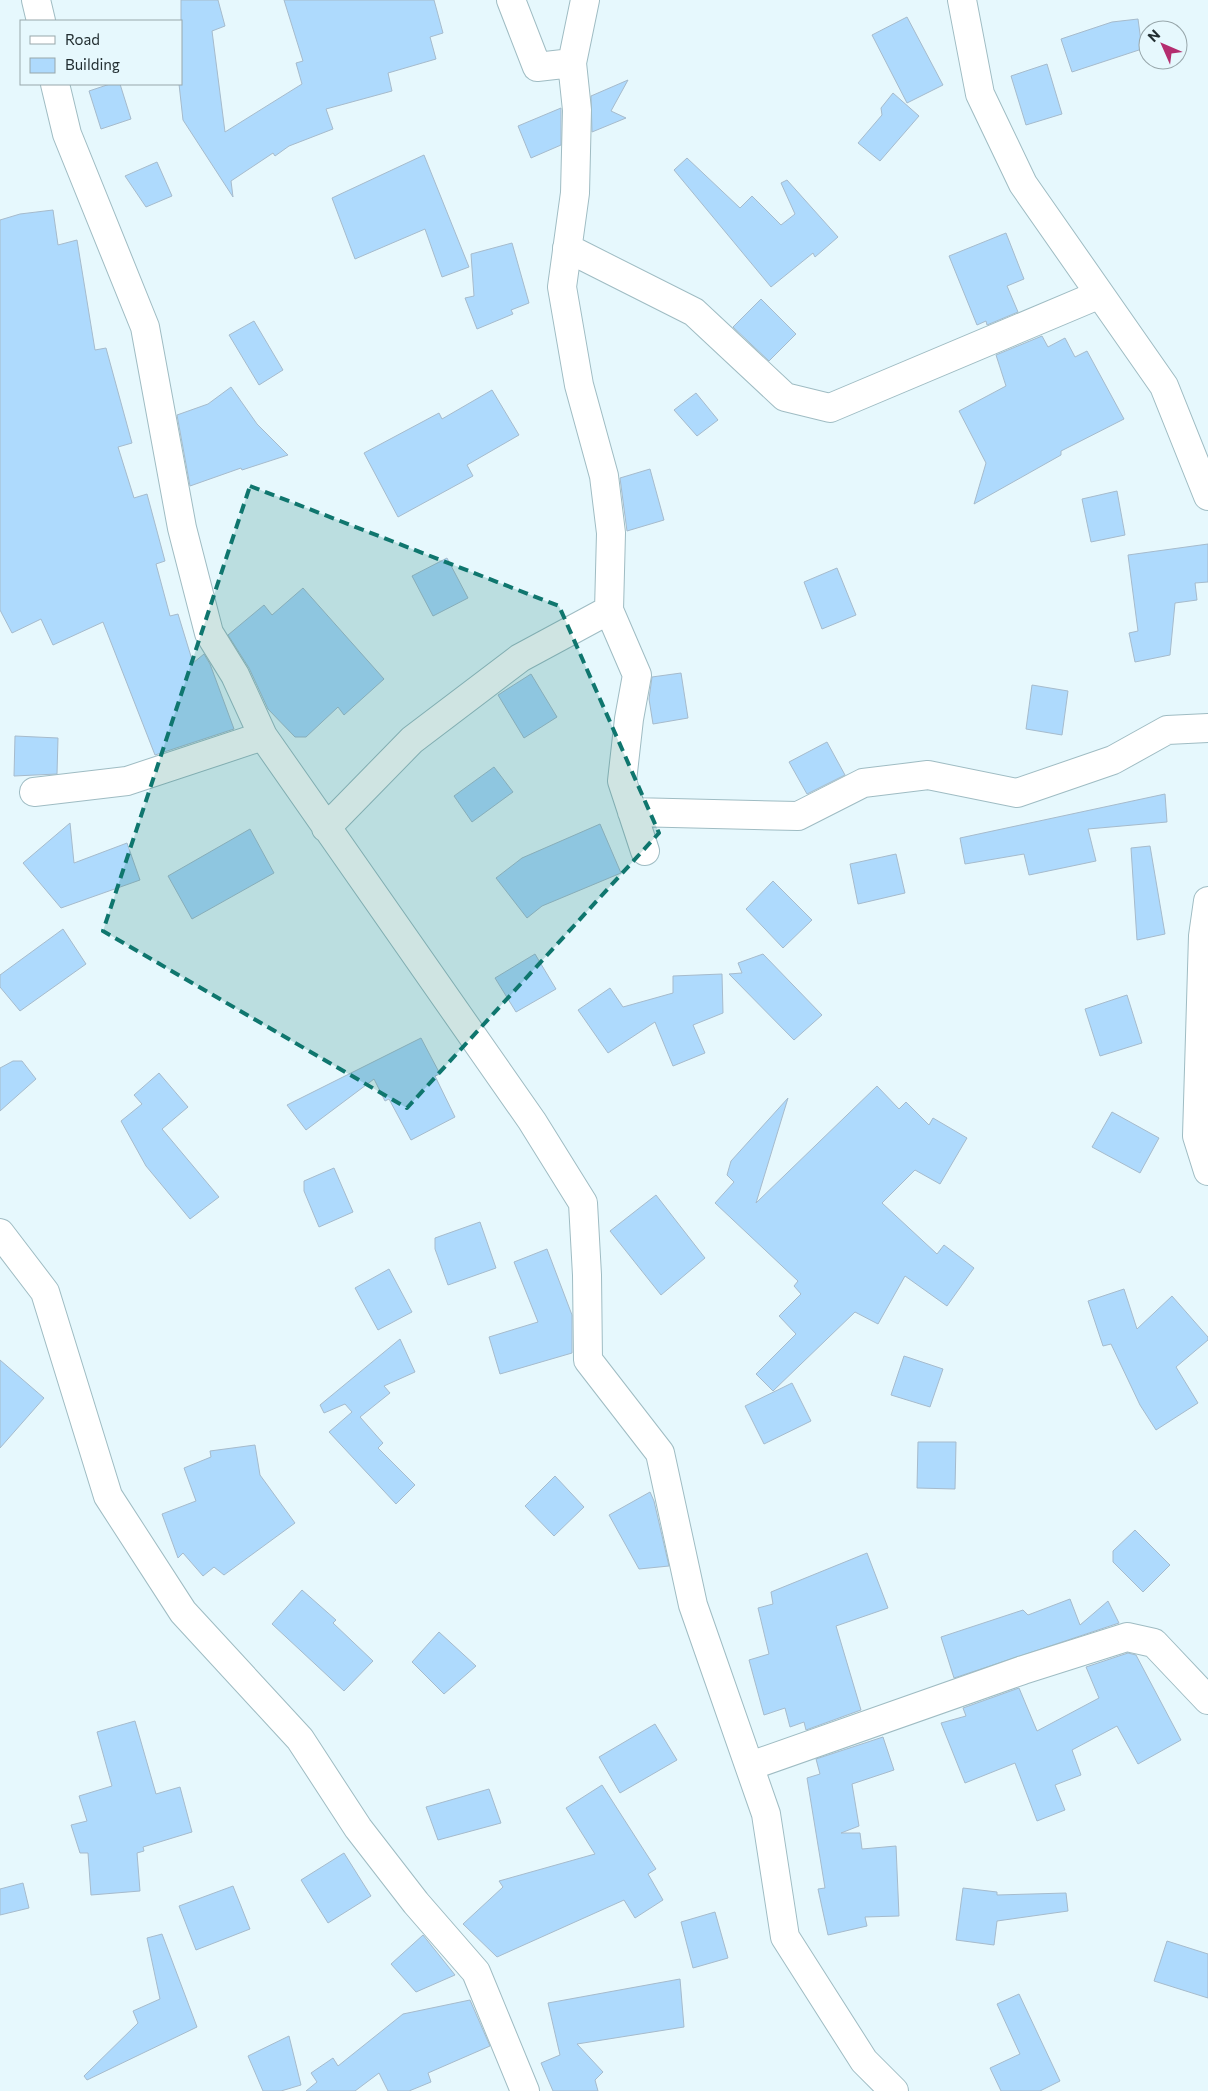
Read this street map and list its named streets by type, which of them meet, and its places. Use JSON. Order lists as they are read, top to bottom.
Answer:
{
  "legend": ["Road", "Building"],
  "north": "top left"
}
